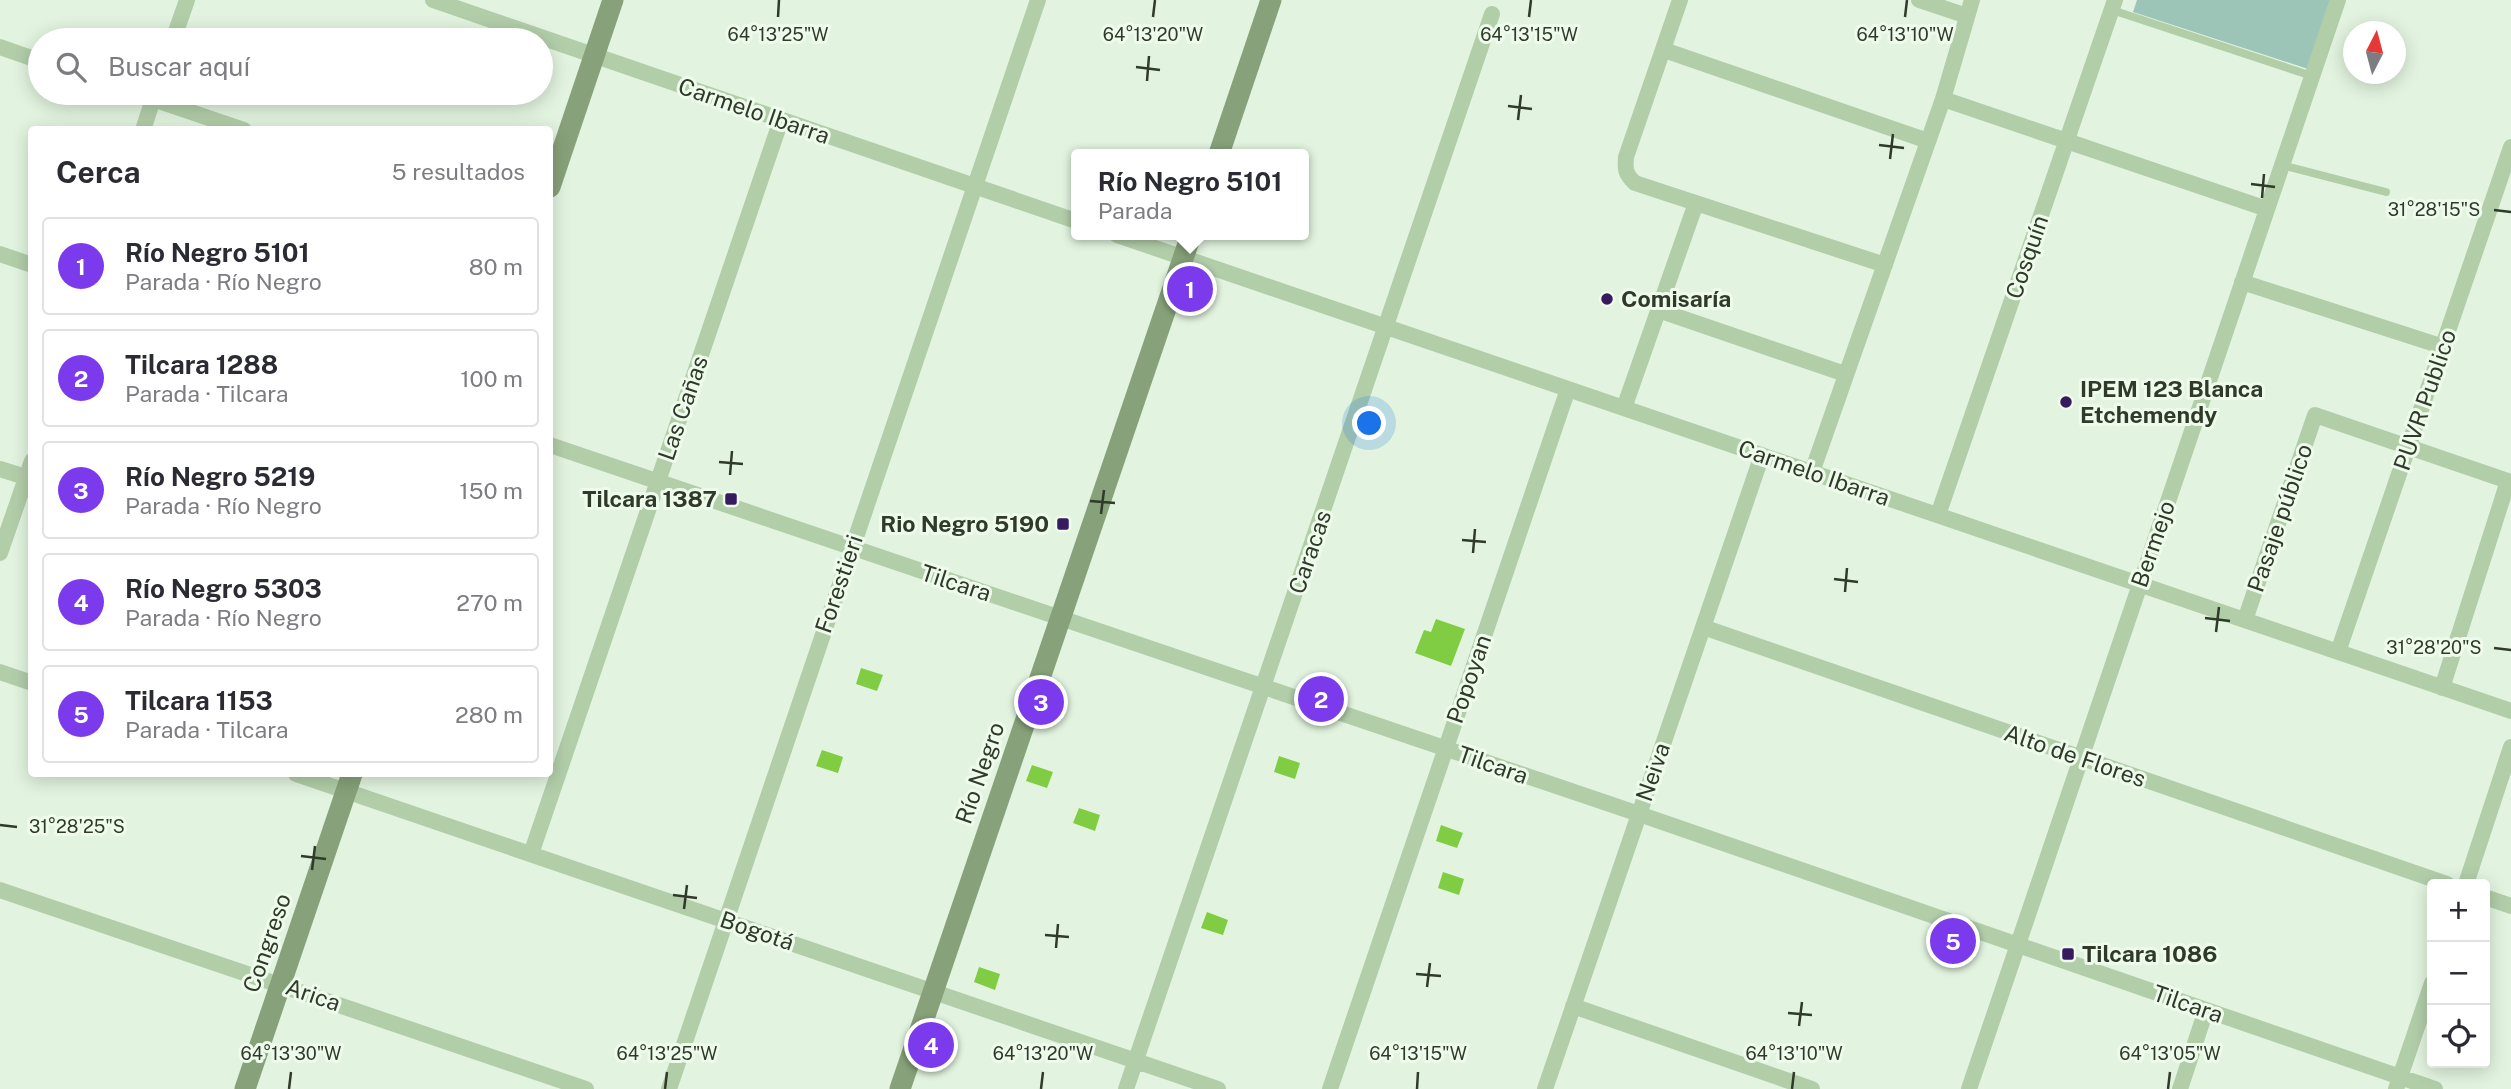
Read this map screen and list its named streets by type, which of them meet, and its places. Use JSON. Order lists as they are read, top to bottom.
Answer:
{
  "streets": {
    "main road": ["Río Negro", "Congreso"],
    "street": [
      "Carmelo Ibarra",
      "Cosquín",
      "PUVR Publico",
      "Las Cañas",
      "Pasaje público",
      "Bermejo",
      "Caracas",
      "Tilcara",
      "Forestieri",
      "Popoyan",
      "Alto de Flores",
      "Neiva",
      "Bogotá",
      "Arica"
    ]
  },
  "crossings": [
    ["Carmelo Ibarra", "Cosquín"],
    ["Carmelo Ibarra", "PUVR Publico"],
    ["Carmelo Ibarra", "Las Cañas"],
    ["Carmelo Ibarra", "Pasaje público"],
    ["Carmelo Ibarra", "Bermejo"],
    ["Carmelo Ibarra", "Caracas"],
    ["Carmelo Ibarra", "Forestieri"],
    ["Carmelo Ibarra", "Popoyan"],
    ["Carmelo Ibarra", "Neiva"],
    ["Carmelo Ibarra", "Río Negro"],
    ["PUVR Publico", "Pasaje público"],
    ["Las Cañas", "Tilcara"],
    ["Las Cañas", "Bogotá"],
    ["Bermejo", "Tilcara"],
    ["Bermejo", "Alto de Flores"],
    ["Caracas", "Tilcara"],
    ["Caracas", "Bogotá"],
    ["Tilcara", "Forestieri"],
    ["Tilcara", "Popoyan"],
    ["Tilcara", "Neiva"],
    ["Tilcara", "Río Negro"],
    ["Forestieri", "Bogotá"],
    ["Alto de Flores", "Neiva"],
    ["Río Negro", "Bogotá"],
    ["Bogotá", "Congreso"],
    ["Congreso", "Arica"]
  ],
  "places": {
    "other": ["Comisaría", "IPEM 123 Blanca Etchemendy"],
    "transit": ["Tilcara 1387", "Rio Negro 5190", "Tilcara 1086"]
  },
  "north": "top",
  "page": {
    "search": "Buscar aquí",
    "heading": ["Cerca", "5 resultados"],
    "popup": ["Río Negro 5101", "Parada"],
    "list": [
      {
        "mark": "1",
        "name": "Río Negro 5101",
        "note": "Parada · Río Negro",
        "value": "80 m"
      },
      {
        "mark": "2",
        "name": "Tilcara 1288",
        "note": "Parada · Tilcara",
        "value": "100 m"
      },
      {
        "mark": "3",
        "name": "Río Negro 5219",
        "note": "Parada · Río Negro",
        "value": "150 m"
      },
      {
        "mark": "4",
        "name": "Río Negro 5303",
        "note": "Parada · Río Negro",
        "value": "270 m"
      },
      {
        "mark": "5",
        "name": "Tilcara 1153",
        "note": "Parada · Tilcara",
        "value": "280 m"
      }
    ],
    "pins": [
      "1",
      "2",
      "3",
      "5",
      "4"
    ],
    "map_buttons": ["+", "−"]
  },
  "coordinates": [
    "64°13'25\"W",
    "64°13'20\"W",
    "64°13'15\"W",
    "64°13'10\"W",
    "31°28'15\"S",
    "31°28'20\"S",
    "31°28'25\"S",
    "64°13'30\"W",
    "64°13'05\"W"
  ]
}
